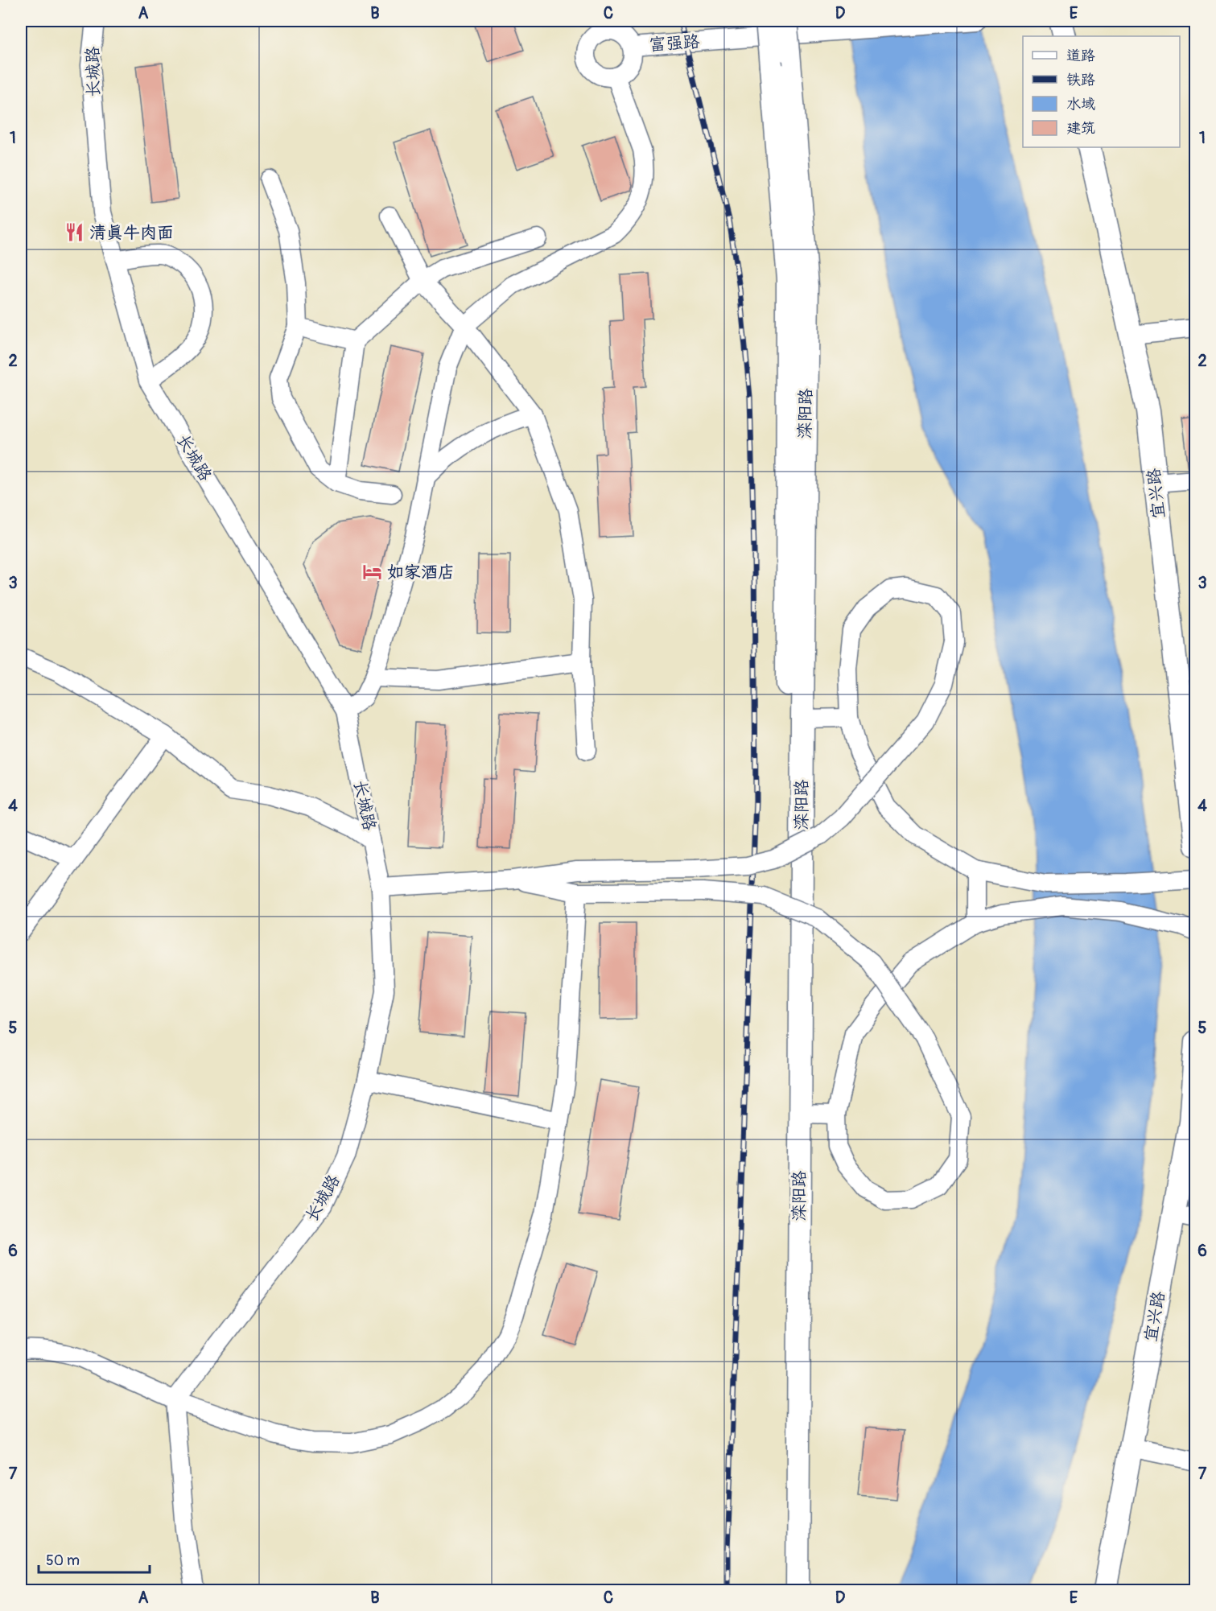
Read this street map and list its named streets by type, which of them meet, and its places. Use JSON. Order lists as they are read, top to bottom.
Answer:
{
  "streets": {
    "main road": ["滦阳路", "宜兴路"],
    "street": ["富强路", "长城路"]
  },
  "places": {
    "restaurant": ["清真牛肉面"],
    "hotel": ["如家酒店"]
  },
  "legend": [
    "道路",
    "铁路",
    "水域",
    "建筑"
  ],
  "scale_bar": "50 m",
  "grid": {
    "columns": [
      "A",
      "B",
      "C",
      "D",
      "E"
    ],
    "rows": [
      "1",
      "2",
      "3",
      "4",
      "5",
      "6",
      "7"
    ]
  }
}
